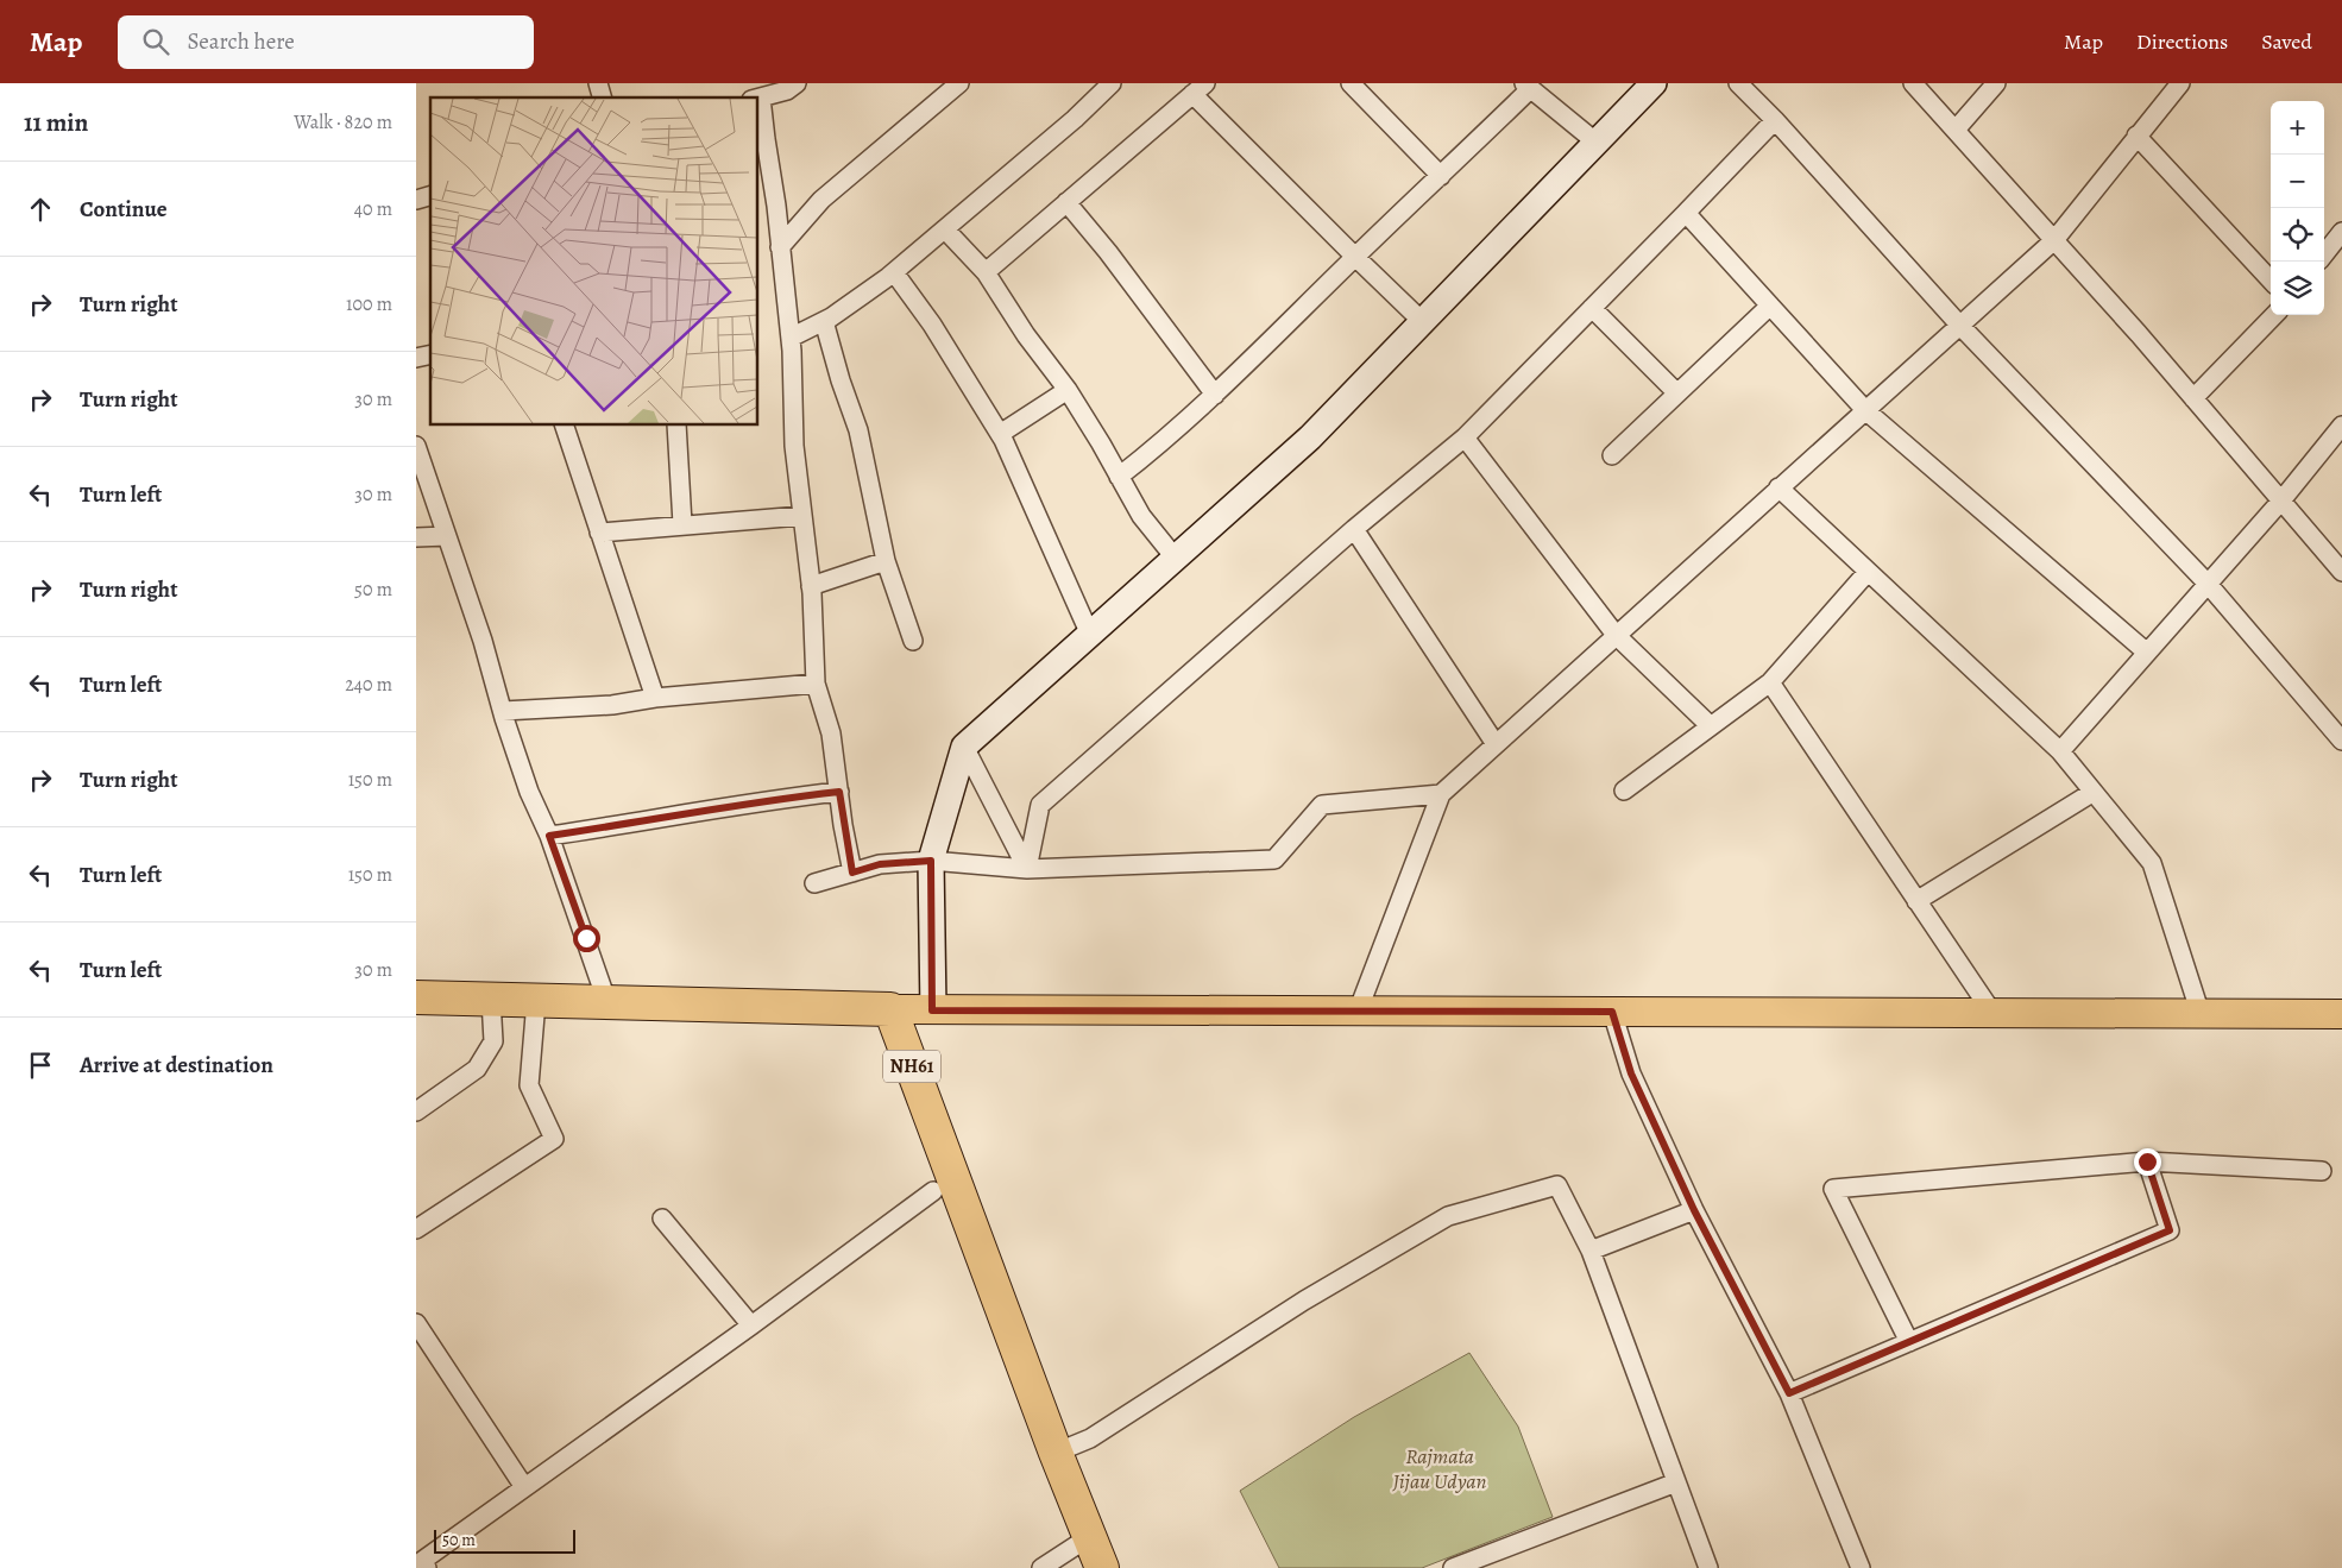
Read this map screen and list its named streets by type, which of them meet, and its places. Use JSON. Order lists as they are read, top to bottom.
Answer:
{
  "streets": {
    "highway": ["NH61"]
  },
  "parks": ["Rajmata Jijau Udyan"],
  "scale_bar": "50 m",
  "page": {
    "header": "Map",
    "search": "Search here",
    "nav": ["Map", "Directions", "Saved"],
    "heading": ["11 min", "Walk · 820 m"],
    "map_buttons": ["+", "−"],
    "list": [
      ["Continue", "40 m"],
      ["Turn right", "100 m"],
      ["Turn right", "30 m"],
      ["Turn left", "30 m"],
      ["Turn right", "50 m"],
      ["Turn left", "240 m"],
      ["Turn right", "150 m"],
      ["Turn left", "150 m"],
      ["Turn left", "30 m"],
      "Arrive at destination"
    ],
    "scale": "50 m"
  }
}
